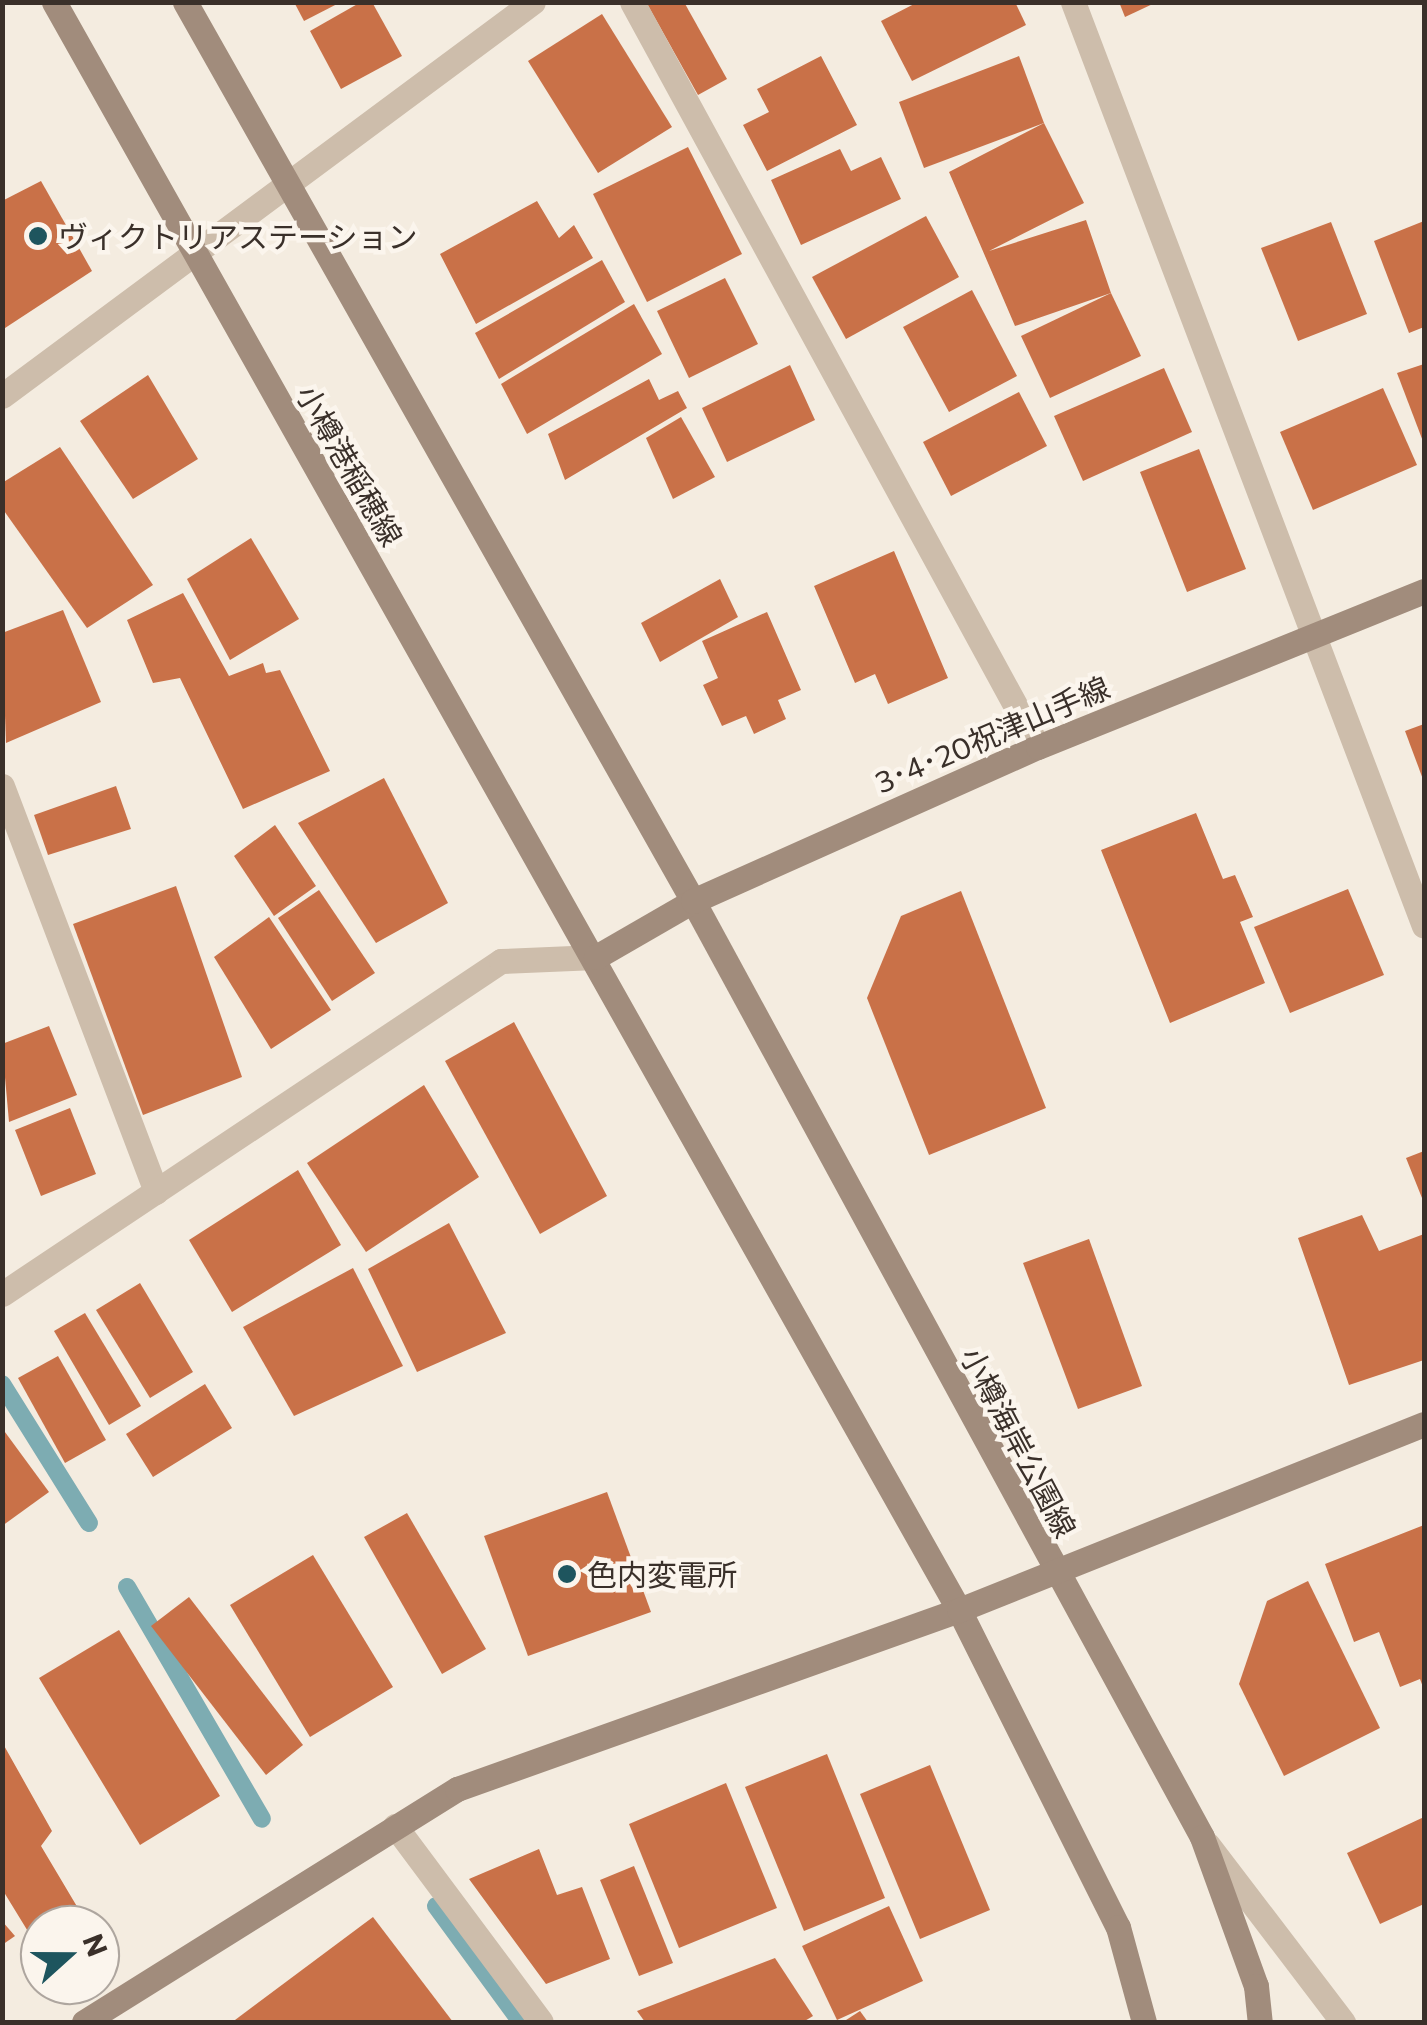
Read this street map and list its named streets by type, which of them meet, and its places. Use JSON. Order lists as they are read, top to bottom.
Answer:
{
  "streets": {
    "main road": ["小樽港稲穂線", "3･4･20祝津山手線", "小樽海岸公園線"]
  },
  "crossings": [
    ["小樽港稲穂線", "3･4･20祝津山手線"],
    ["3･4･20祝津山手線", "小樽海岸公園線"]
  ],
  "places": ["ヴィクトリアステーション", "色内変電所"],
  "north": "right"
}
